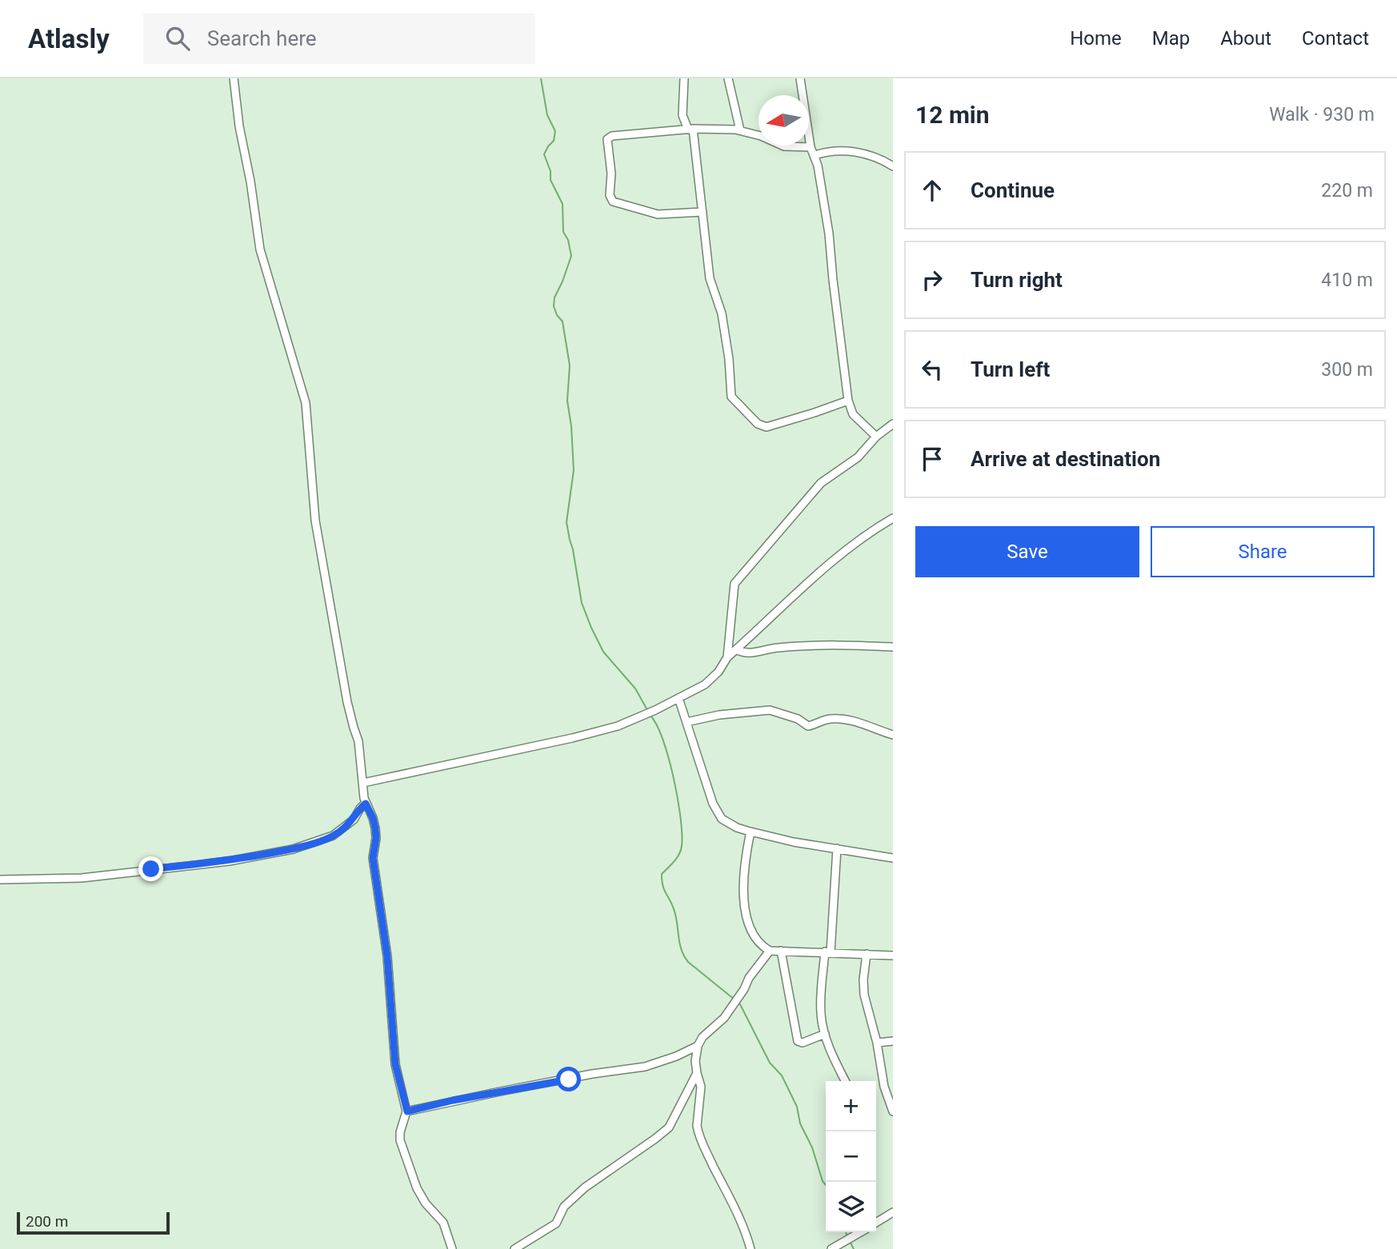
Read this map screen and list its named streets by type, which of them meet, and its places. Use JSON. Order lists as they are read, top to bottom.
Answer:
{
  "scale_bar": "200 m",
  "north": "left",
  "page": {
    "header": "Atlasly",
    "search": "Search here",
    "nav": [
      "Home",
      "Map",
      "About",
      "Contact"
    ],
    "heading": ["12 min", "Walk · 930 m"],
    "list": [
      ["Continue", "220 m"],
      ["Turn right", "410 m"],
      ["Turn left", "300 m"],
      "Arrive at destination"
    ],
    "buttons": ["Save", "Share"],
    "map_buttons": ["+", "−"],
    "scale": "200 m"
  }
}
